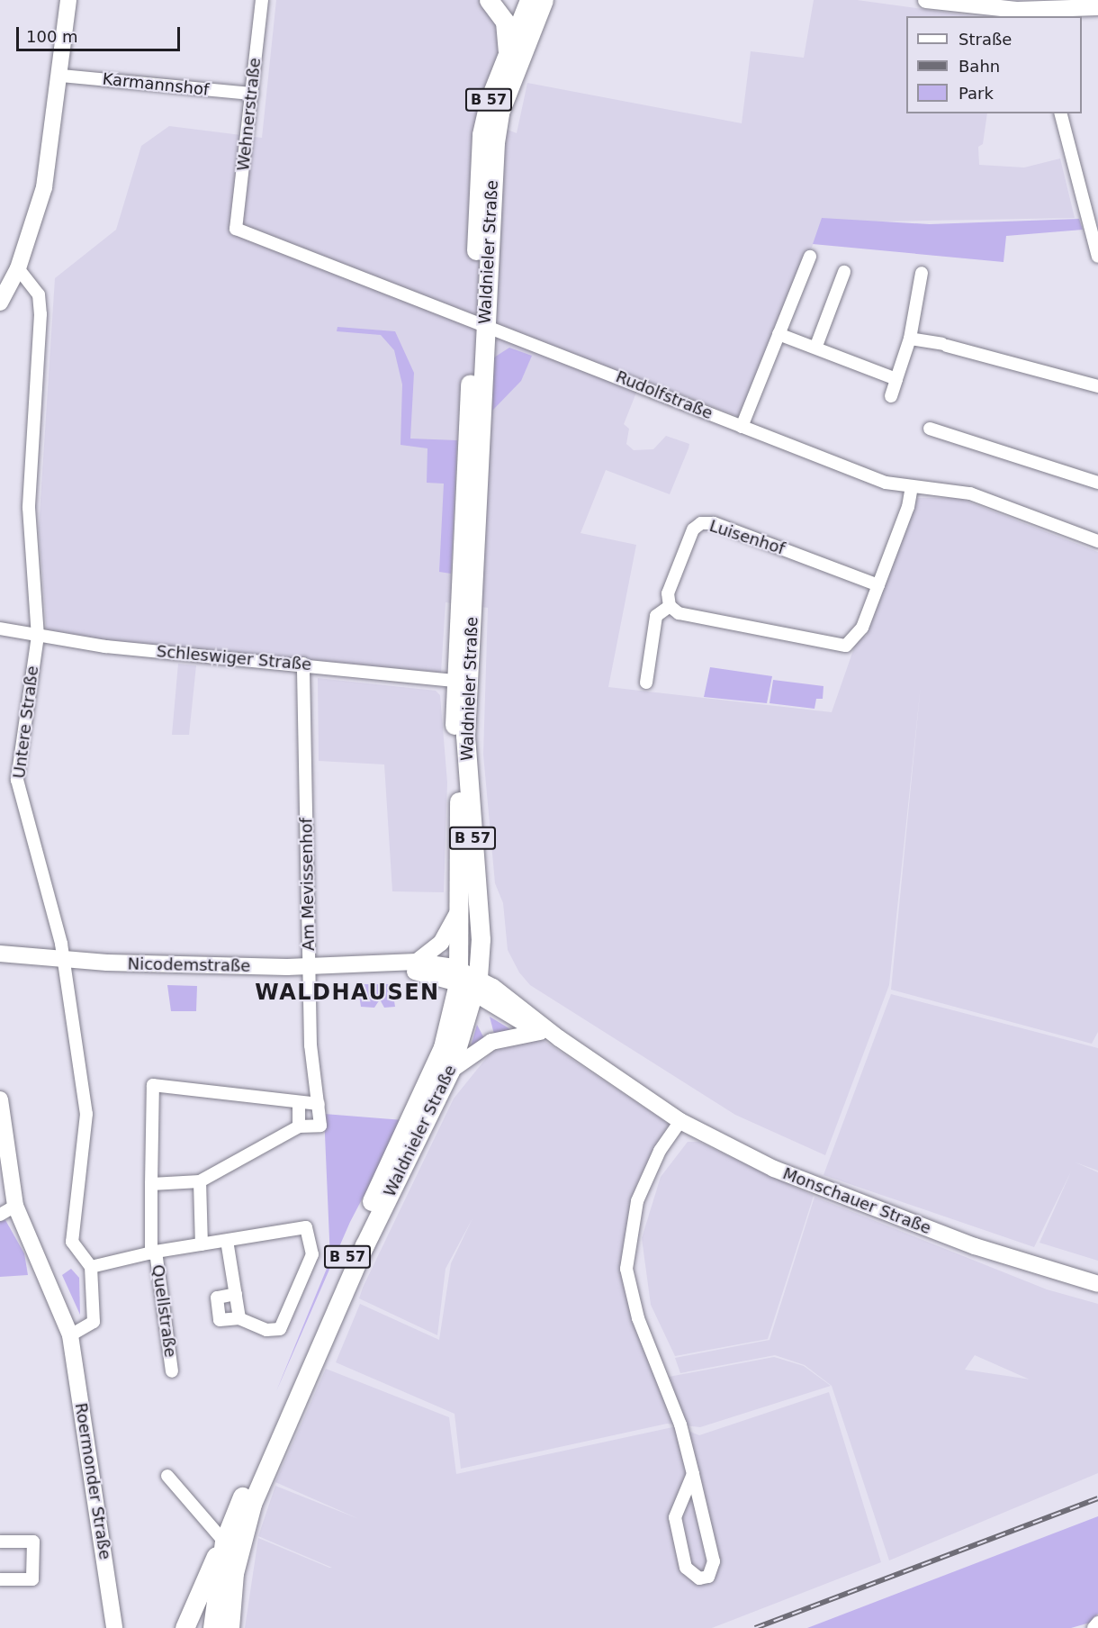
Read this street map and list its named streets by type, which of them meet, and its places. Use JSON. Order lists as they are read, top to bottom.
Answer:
{
  "streets": {
    "main road": [
      "B 57",
      "Waldnieler Straße",
      "Nicodemstraße",
      "Monschauer Straße",
      "Roermonder Straße"
    ],
    "street": [
      "Karmannshof",
      "Wehnerstraße",
      "Rudolfstraße",
      "Luisenhof",
      "Schleswiger Straße",
      "Untere Straße",
      "Am Mevissenhof",
      "Quellstraße"
    ]
  },
  "crossings": [
    ["Karmannshof", "Wehnerstraße"],
    ["B 57", "Waldnieler Straße"],
    ["Wehnerstraße", "Rudolfstraße"],
    ["Waldnieler Straße", "Rudolfstraße"],
    ["Waldnieler Straße", "Schleswiger Straße"],
    ["Waldnieler Straße", "Nicodemstraße"],
    ["Waldnieler Straße", "Monschauer Straße"],
    ["Schleswiger Straße", "Untere Straße"],
    ["Schleswiger Straße", "Am Mevissenhof"],
    ["Untere Straße", "Nicodemstraße"],
    ["Untere Straße", "Quellstraße"],
    ["Am Mevissenhof", "Nicodemstraße"],
    ["Nicodemstraße", "Monschauer Straße"]
  ],
  "districts": ["WALDHAUSEN"],
  "legend": ["Straße", "Bahn", "Park"],
  "scale_bar": "100 m"
}
